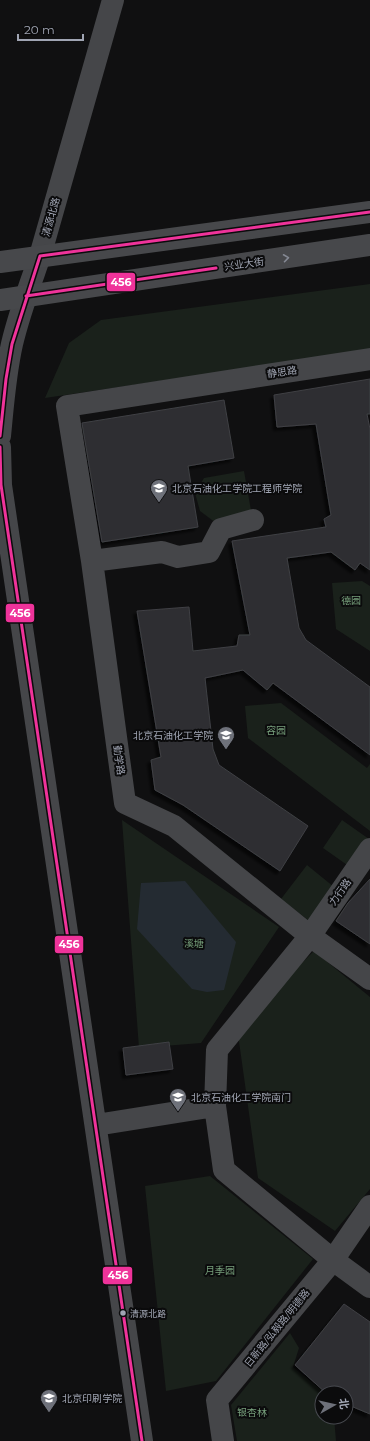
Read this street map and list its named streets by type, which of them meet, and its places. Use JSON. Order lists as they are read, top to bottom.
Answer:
{
  "streets": {
    "main road": ["兴业大街"],
    "street": [
      "清源北路",
      "静思路",
      "勤学路",
      "力行路",
      "日新路/弘毅路/明德路"
    ]
  },
  "crossings": [
    ["清源北路", "兴业大街"],
    ["静思路", "勤学路"],
    ["勤学路", "力行路"],
    ["力行路", "日新路/弘毅路/明德路"]
  ],
  "parks": [
    "德园",
    "容园",
    "溪塘",
    "月季园",
    "银杏林"
  ],
  "places": {
    "school or university": [
      "北京石油化工学院工程师学院",
      "北京石油化工学院",
      "北京石油化工学院南门",
      "北京印刷学院"
    ],
    "other": ["清源北路"]
  },
  "lines": ["transit line 456"],
  "scale_bar": "20 m",
  "north": "right"
}
